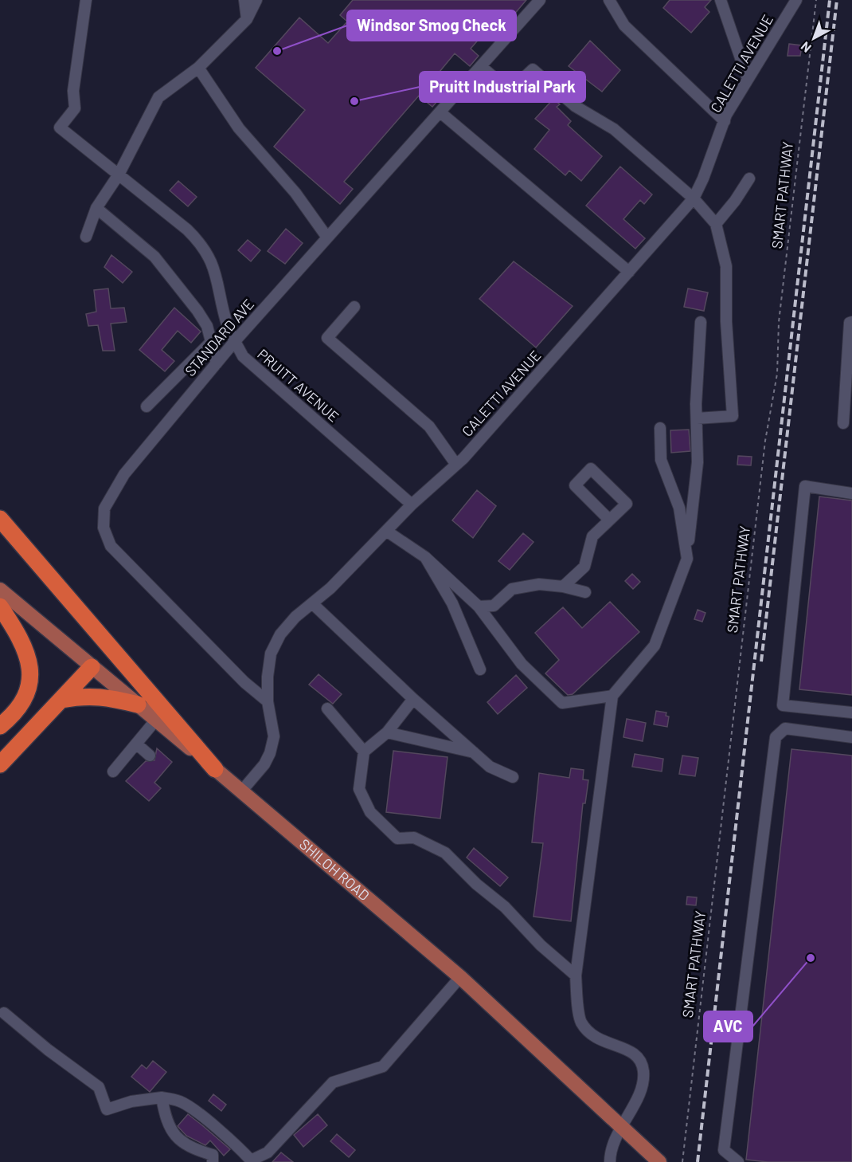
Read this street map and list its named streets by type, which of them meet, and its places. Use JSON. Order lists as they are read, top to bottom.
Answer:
{
  "streets": {
    "main road": ["SHILOH ROAD"],
    "street": ["CALETTI AVENUE", "STANDARD AVE", "PRUITT AVENUE"],
    "path": ["SMART PATHWAY"]
  },
  "crossings": [
    ["CALETTI AVENUE", "STANDARD AVE"],
    ["CALETTI AVENUE", "PRUITT AVENUE"],
    ["CALETTI AVENUE", "SHILOH ROAD"],
    ["STANDARD AVE", "PRUITT AVENUE"]
  ],
  "places": ["Windsor Smog Check", "Pruitt Industrial Park", "AVC"],
  "north": "bottom left"
}
